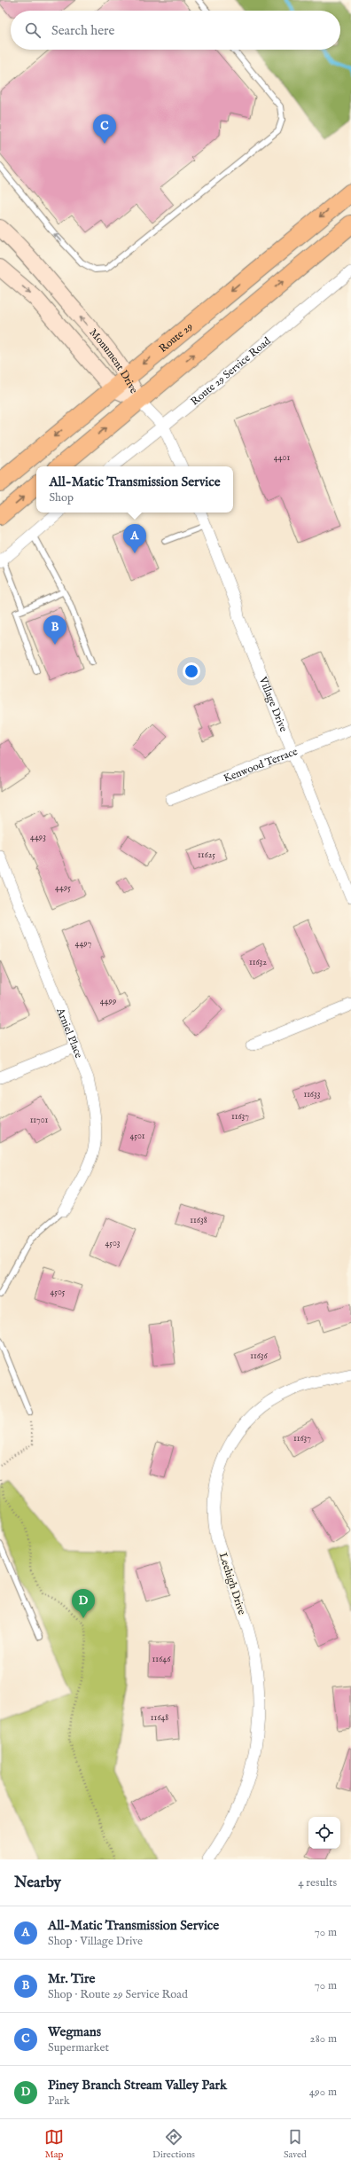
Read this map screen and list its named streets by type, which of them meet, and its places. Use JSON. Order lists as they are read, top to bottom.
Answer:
{
  "streets": {
    "main road": ["Route 29", "Monument Drive"],
    "street": [
      "Route 29 Service Road",
      "Village Drive",
      "Kenwood Terrace",
      "Arniel Place",
      "Leehigh Drive"
    ]
  },
  "crossings": [
    ["Route 29", "Monument Drive"],
    ["Village Drive", "Kenwood Terrace"]
  ],
  "house_numbers": [
    "4401",
    "4493",
    "11625",
    "4495",
    "4497",
    "11632",
    "4499",
    "11633",
    "11637",
    "11701",
    "4501",
    "11638",
    "4503",
    "4505",
    "11636",
    "11637",
    "11646",
    "11648"
  ],
  "page": {
    "search": "Search here",
    "pins": [
      "C",
      "A",
      "B",
      "D"
    ],
    "popup": ["All-Matic Transmission Service", "Shop"],
    "heading": ["Nearby", "4 results"],
    "list": [
      {
        "mark": "A",
        "name": "All-Matic Transmission Service",
        "note": "Shop · Village Drive",
        "value": "70 m"
      },
      {
        "mark": "B",
        "name": "Mr. Tire",
        "note": "Shop · Route 29 Service Road",
        "value": "70 m"
      },
      {
        "mark": "C",
        "name": "Wegmans",
        "note": "Supermarket",
        "value": "280 m"
      },
      {
        "mark": "D",
        "name": "Piney Branch Stream Valley Park",
        "note": "Park",
        "value": "490 m"
      }
    ],
    "nav": ["Map", "Directions", "Saved"]
  }
}
